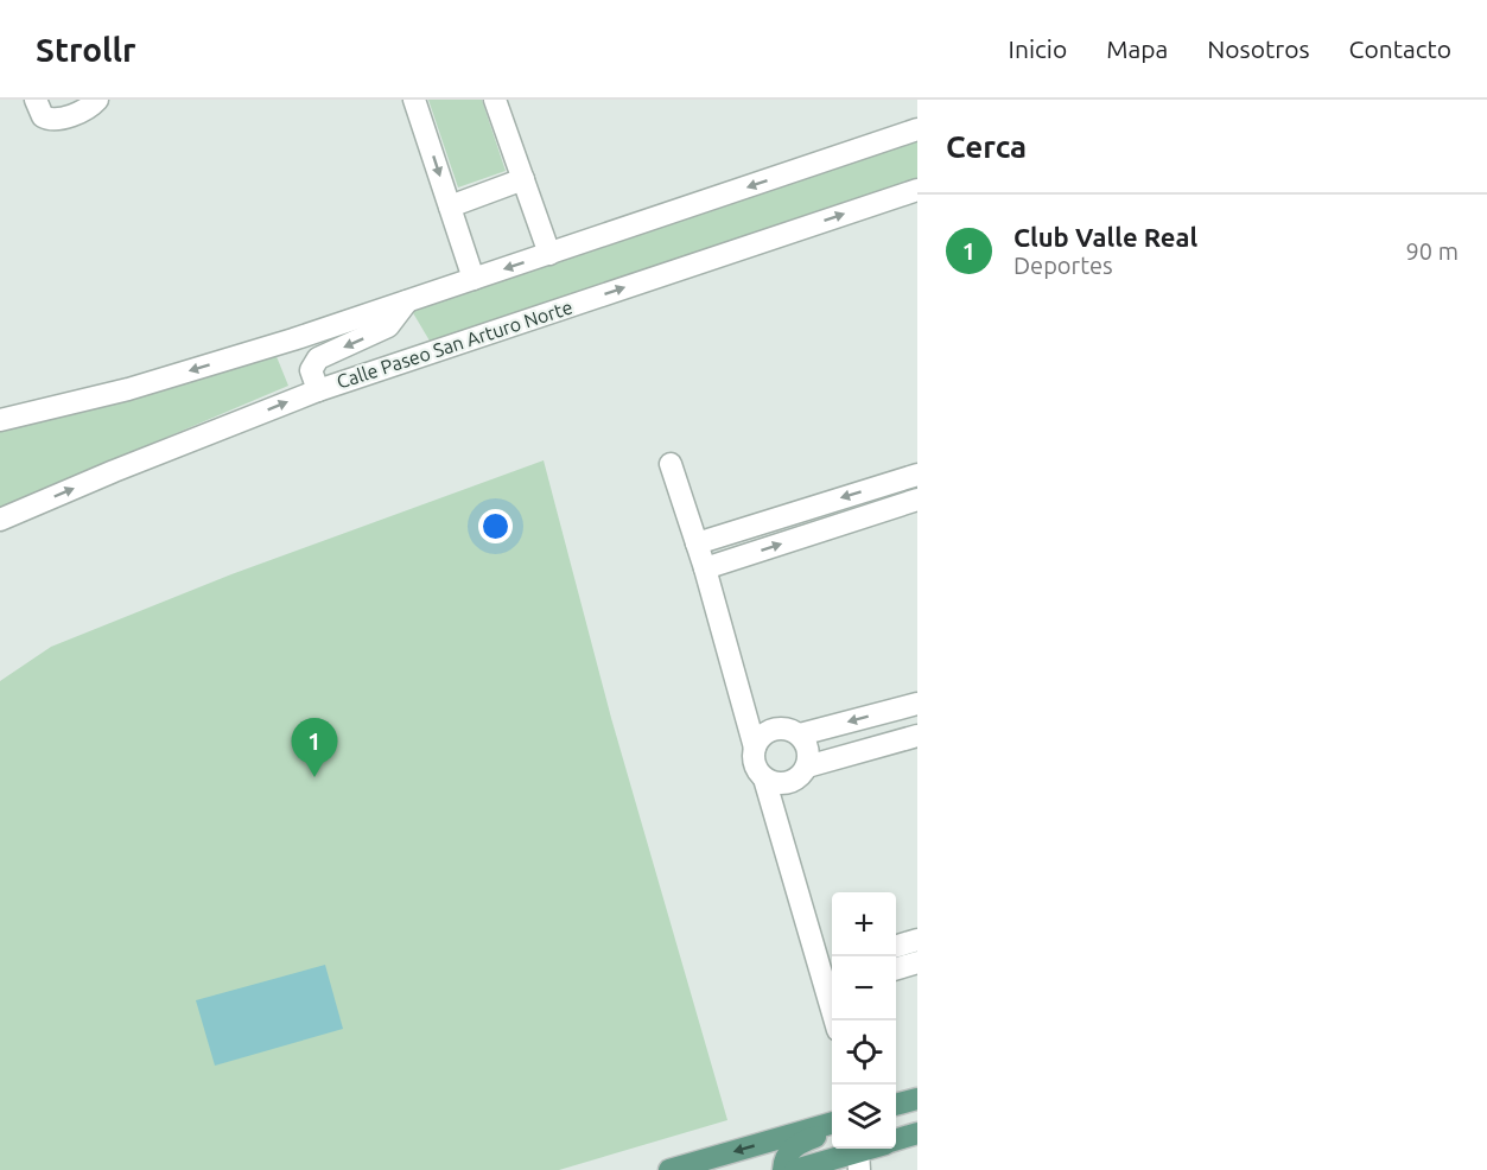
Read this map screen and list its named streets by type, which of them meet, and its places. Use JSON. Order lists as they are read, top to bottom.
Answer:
{
  "streets": {
    "street": ["Calle Paseo San Arturo Norte"]
  },
  "page": {
    "header": "Strollr",
    "nav": [
      "Inicio",
      "Mapa",
      "Nosotros",
      "Contacto"
    ],
    "heading": "Cerca",
    "list": [
      {
        "mark": "1",
        "name": "Club Valle Real",
        "note": "Deportes",
        "value": "90 m"
      }
    ],
    "pins": "1",
    "map_buttons": ["+", "−"]
  }
}
